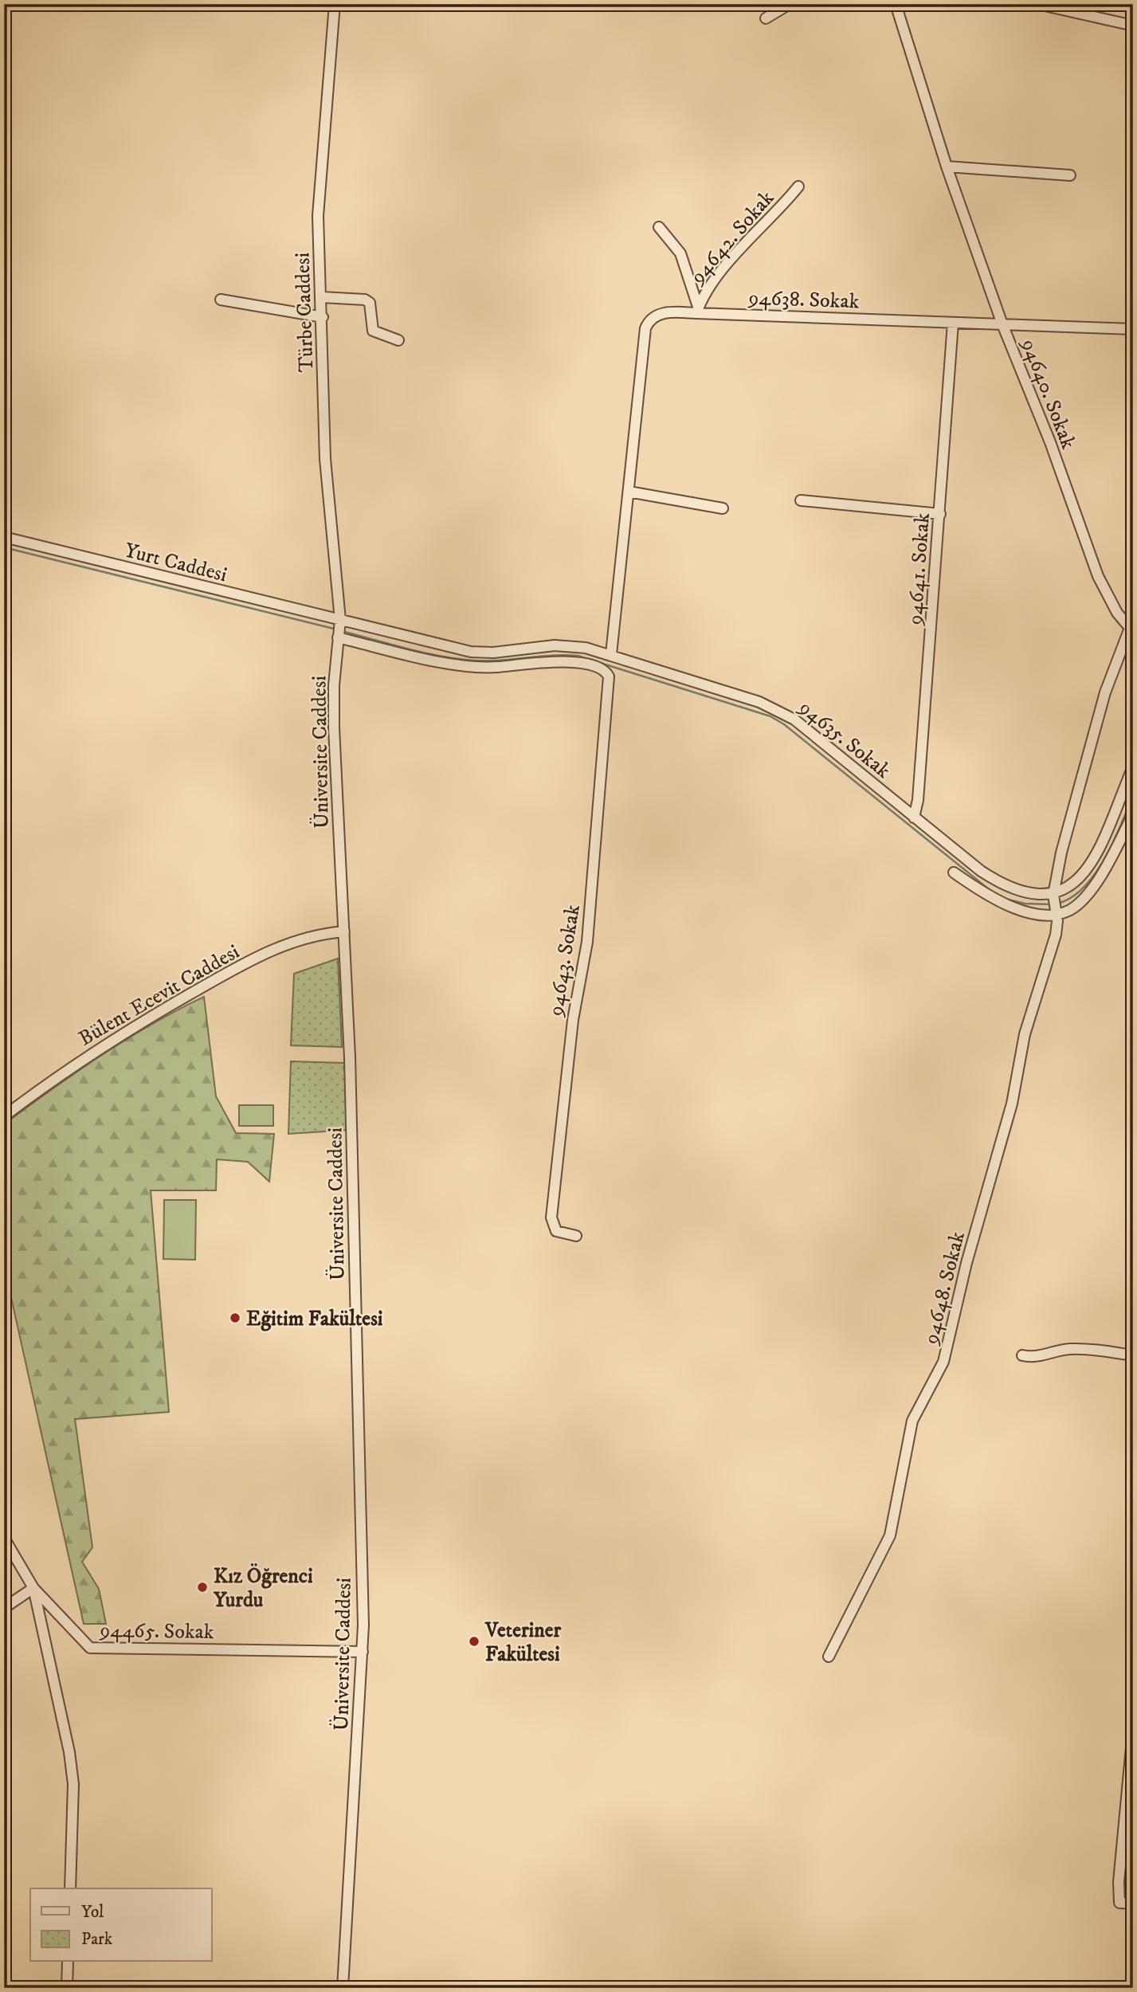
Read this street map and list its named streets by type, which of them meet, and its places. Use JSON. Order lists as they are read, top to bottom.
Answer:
{
  "streets": {
    "street": [
      "94642. Sokak",
      "94638. Sokak",
      "Türbe Caddesi",
      "94640. Sokak",
      "Yurt Caddesi",
      "94641. Sokak",
      "94635. Sokak",
      "Üniversite Caddesi",
      "94643. Sokak",
      "Bülent Ecevit Caddesi",
      "94648. Sokak",
      "94465. Sokak"
    ]
  },
  "crossings": [
    ["94642. Sokak", "94638. Sokak"],
    ["94638. Sokak", "94640. Sokak"],
    ["94638. Sokak", "94641. Sokak"],
    ["94638. Sokak", "94635. Sokak"],
    ["Türbe Caddesi", "Yurt Caddesi"],
    ["Türbe Caddesi", "94635. Sokak"],
    ["Türbe Caddesi", "Üniversite Caddesi"],
    ["94640. Sokak", "94635. Sokak"],
    ["94640. Sokak", "94648. Sokak"],
    ["Yurt Caddesi", "94635. Sokak"],
    ["Yurt Caddesi", "Üniversite Caddesi"],
    ["94641. Sokak", "94635. Sokak"],
    ["94635. Sokak", "Üniversite Caddesi"],
    ["94635. Sokak", "94648. Sokak"],
    ["Üniversite Caddesi", "94643. Sokak"],
    ["Üniversite Caddesi", "Bülent Ecevit Caddesi"],
    ["Üniversite Caddesi", "94465. Sokak"]
  ],
  "places": ["Eğitim Fakültesi", "Kız Öğrenci Yurdu", "Veteriner Fakültesi"],
  "legend": ["Yol", "Park"]
}
